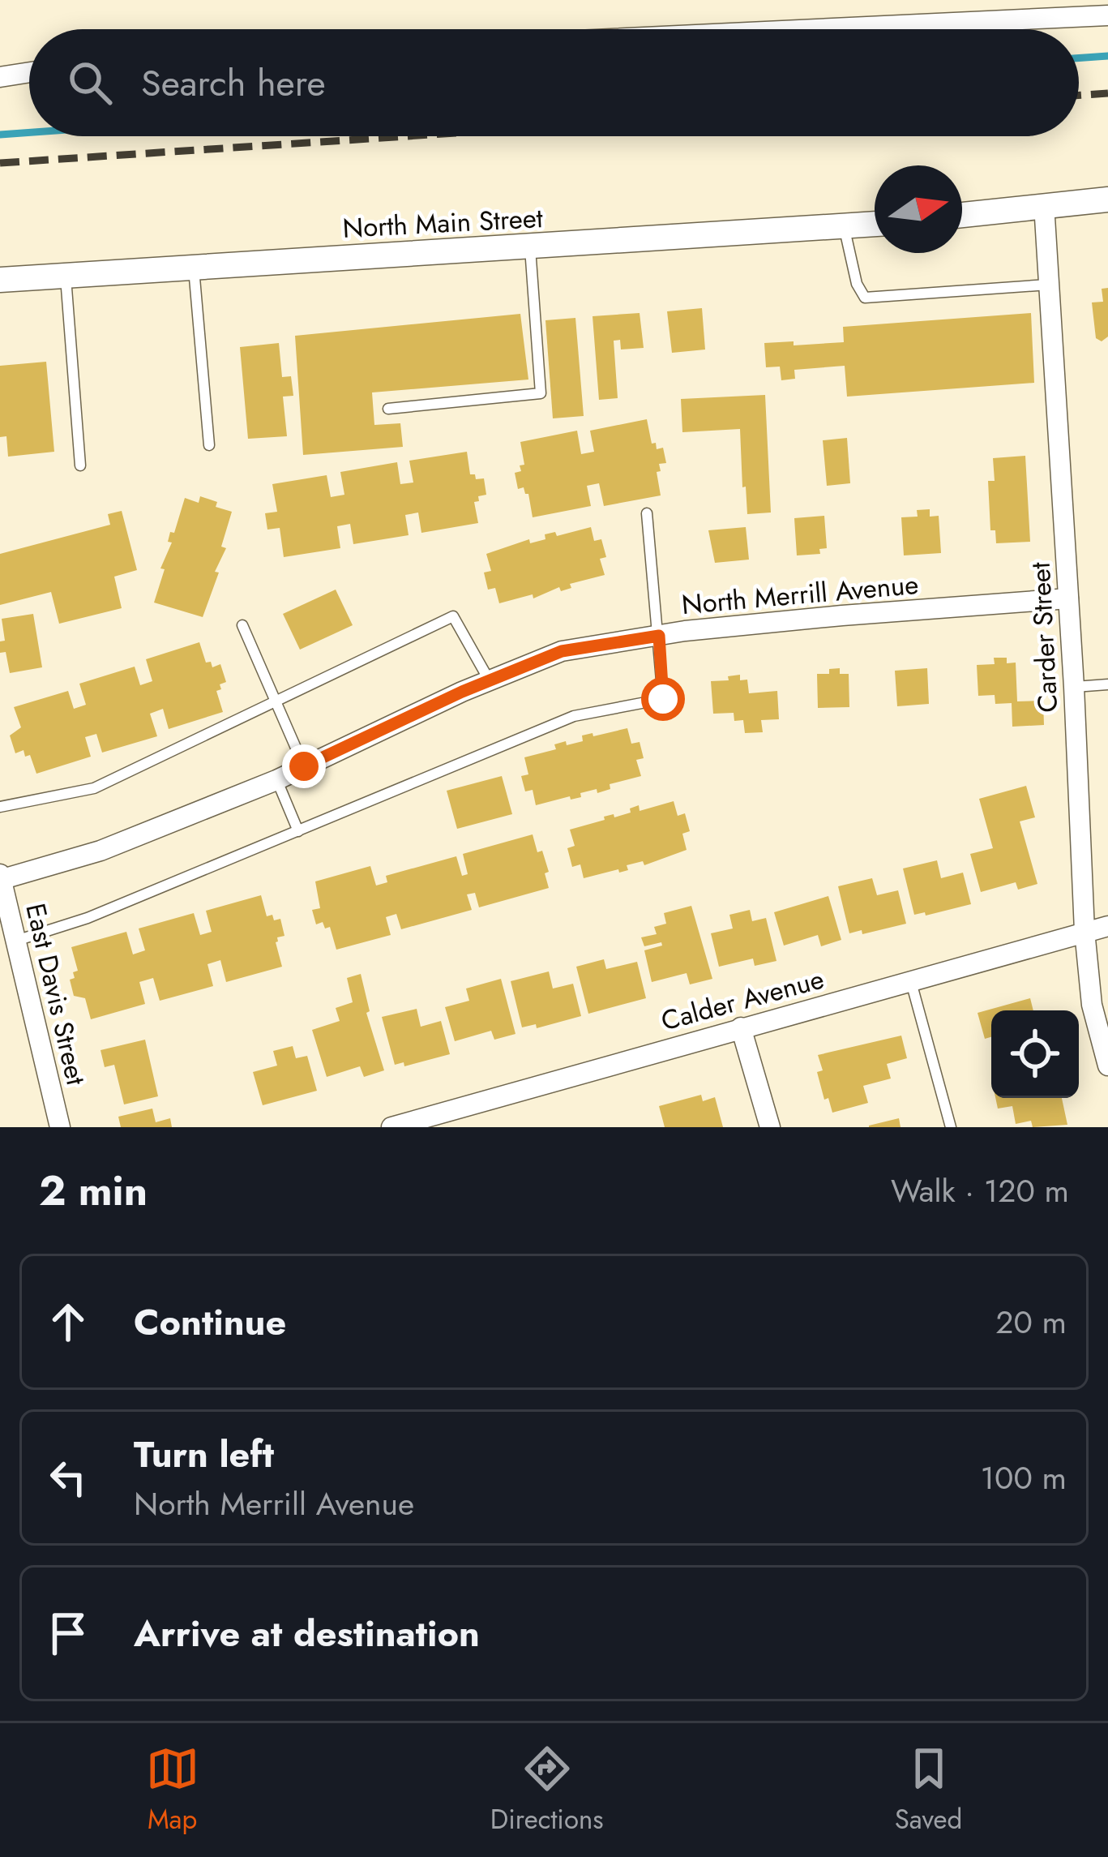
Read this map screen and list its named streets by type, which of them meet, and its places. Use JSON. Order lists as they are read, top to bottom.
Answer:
{
  "streets": {
    "street": [
      "North Main Street",
      "North Merrill Avenue",
      "Carder Street",
      "East Davis Street",
      "Calder Avenue"
    ]
  },
  "crossings": [
    ["North Merrill Avenue", "Carder Street"],
    ["North Merrill Avenue", "East Davis Street"],
    ["Carder Street", "Calder Avenue"]
  ],
  "north": "right",
  "page": {
    "search": "Search here",
    "heading": ["2 min", "Walk · 120 m"],
    "list": [
      ["Continue", "20 m"],
      ["Turn left", "North Merrill Avenue", "100 m"],
      "Arrive at destination"
    ],
    "nav": ["Map", "Directions", "Saved"]
  }
}
